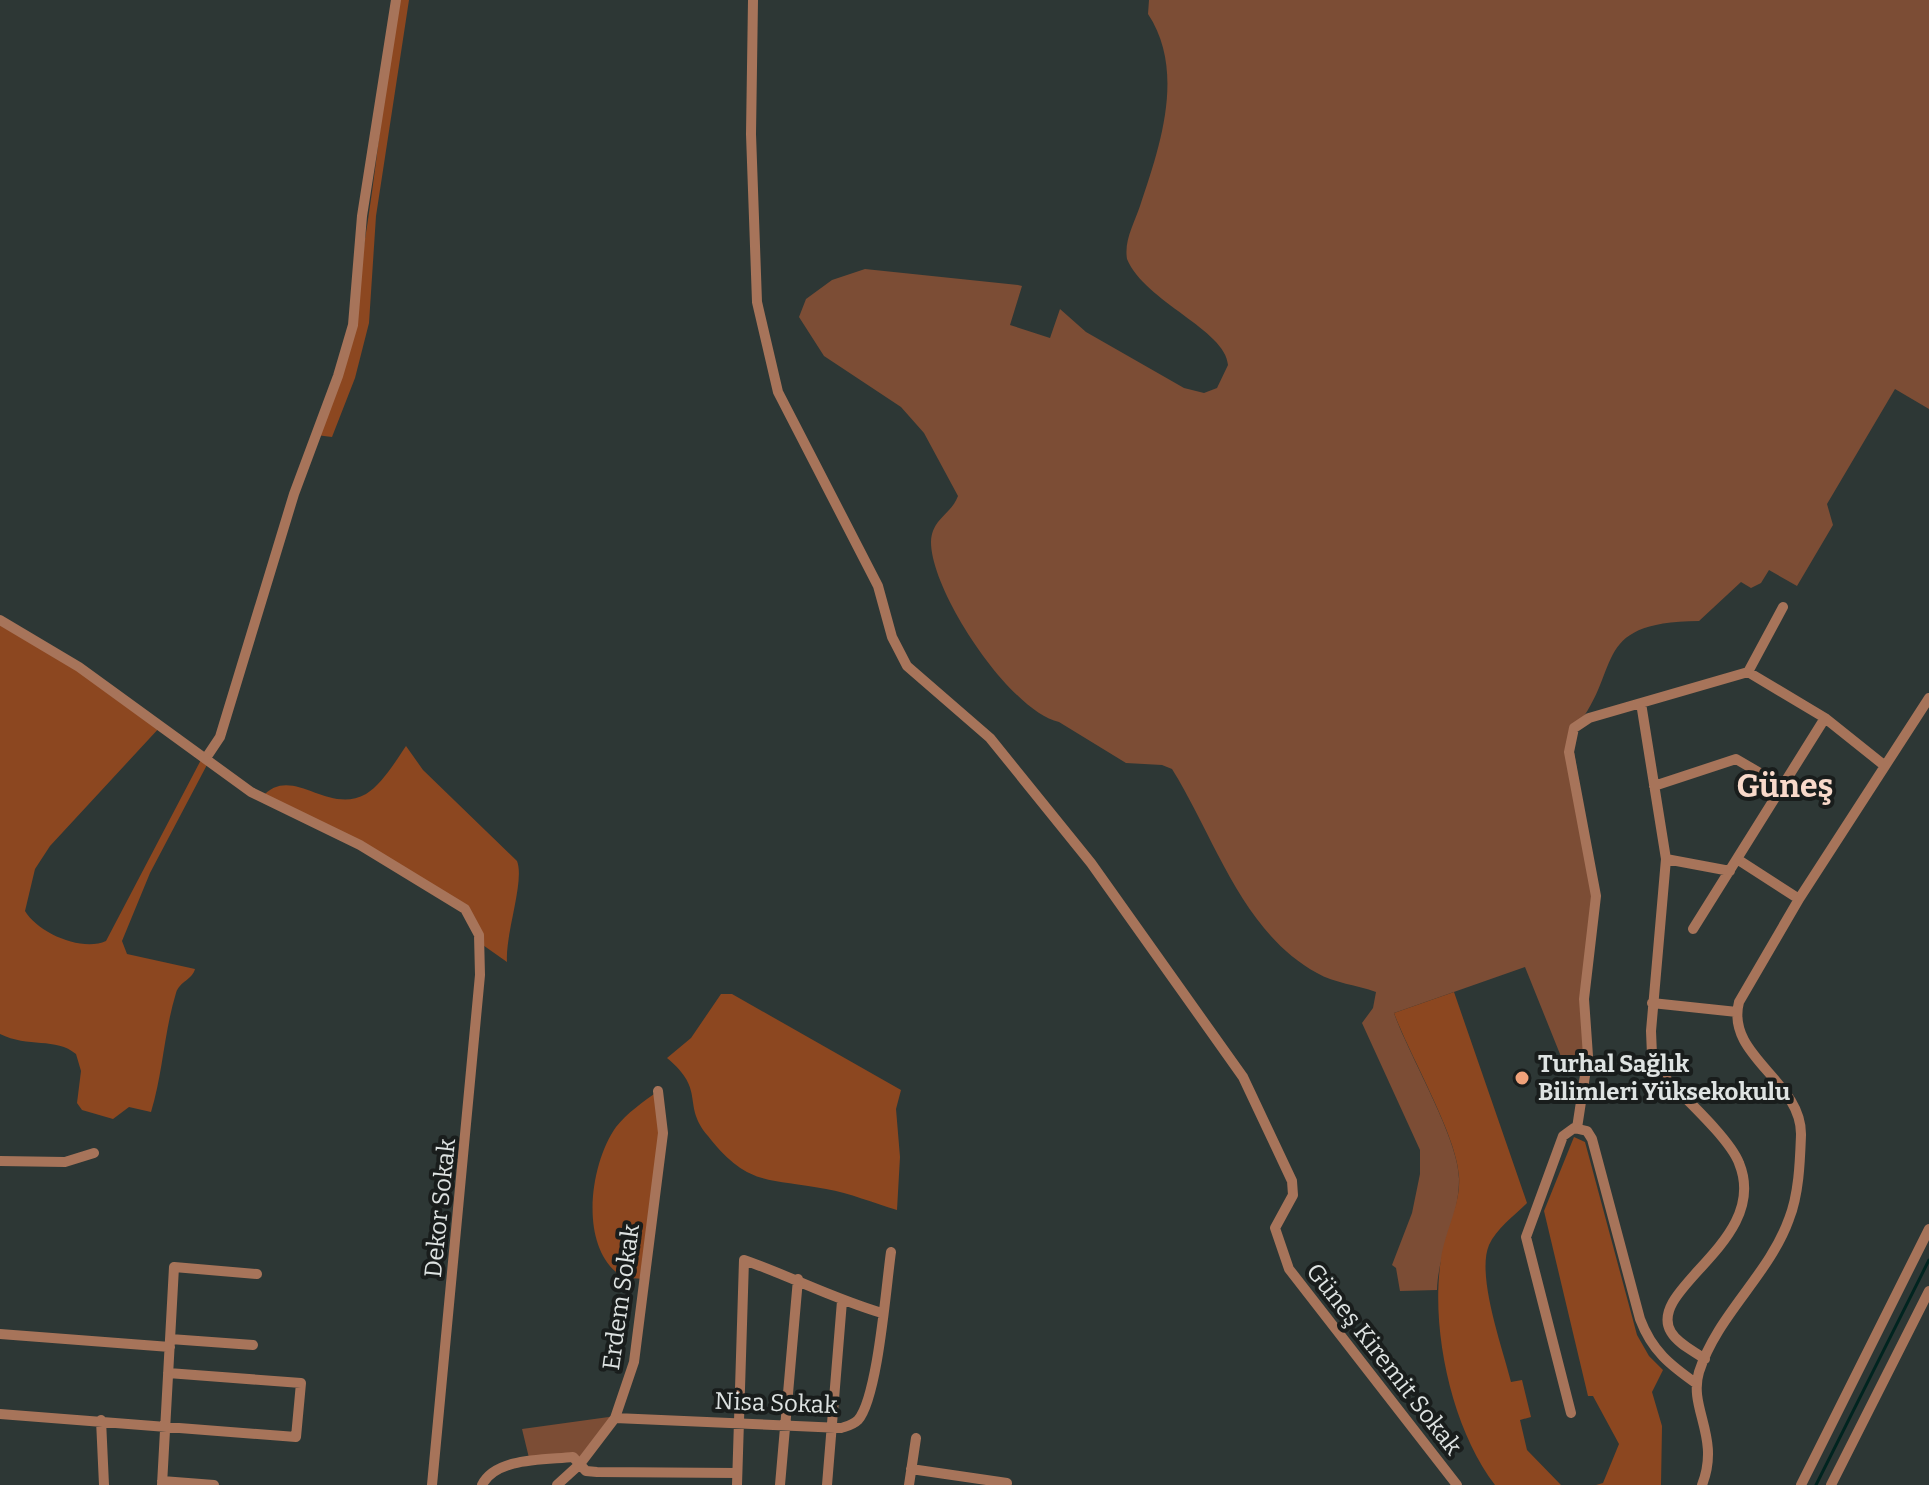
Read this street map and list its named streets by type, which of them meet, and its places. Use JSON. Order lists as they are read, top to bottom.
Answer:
{
  "streets": {
    "street": [
      "Dekor Sokak",
      "Erdem Sokak",
      "Güneş Kiremit Sokak",
      "Nisa Sokak"
    ]
  },
  "crossings": [
    ["Erdem Sokak", "Nisa Sokak"]
  ],
  "districts": ["Güneş"],
  "places": ["Turhal Sağlık Bilimleri Yüksekokulu"]
}
